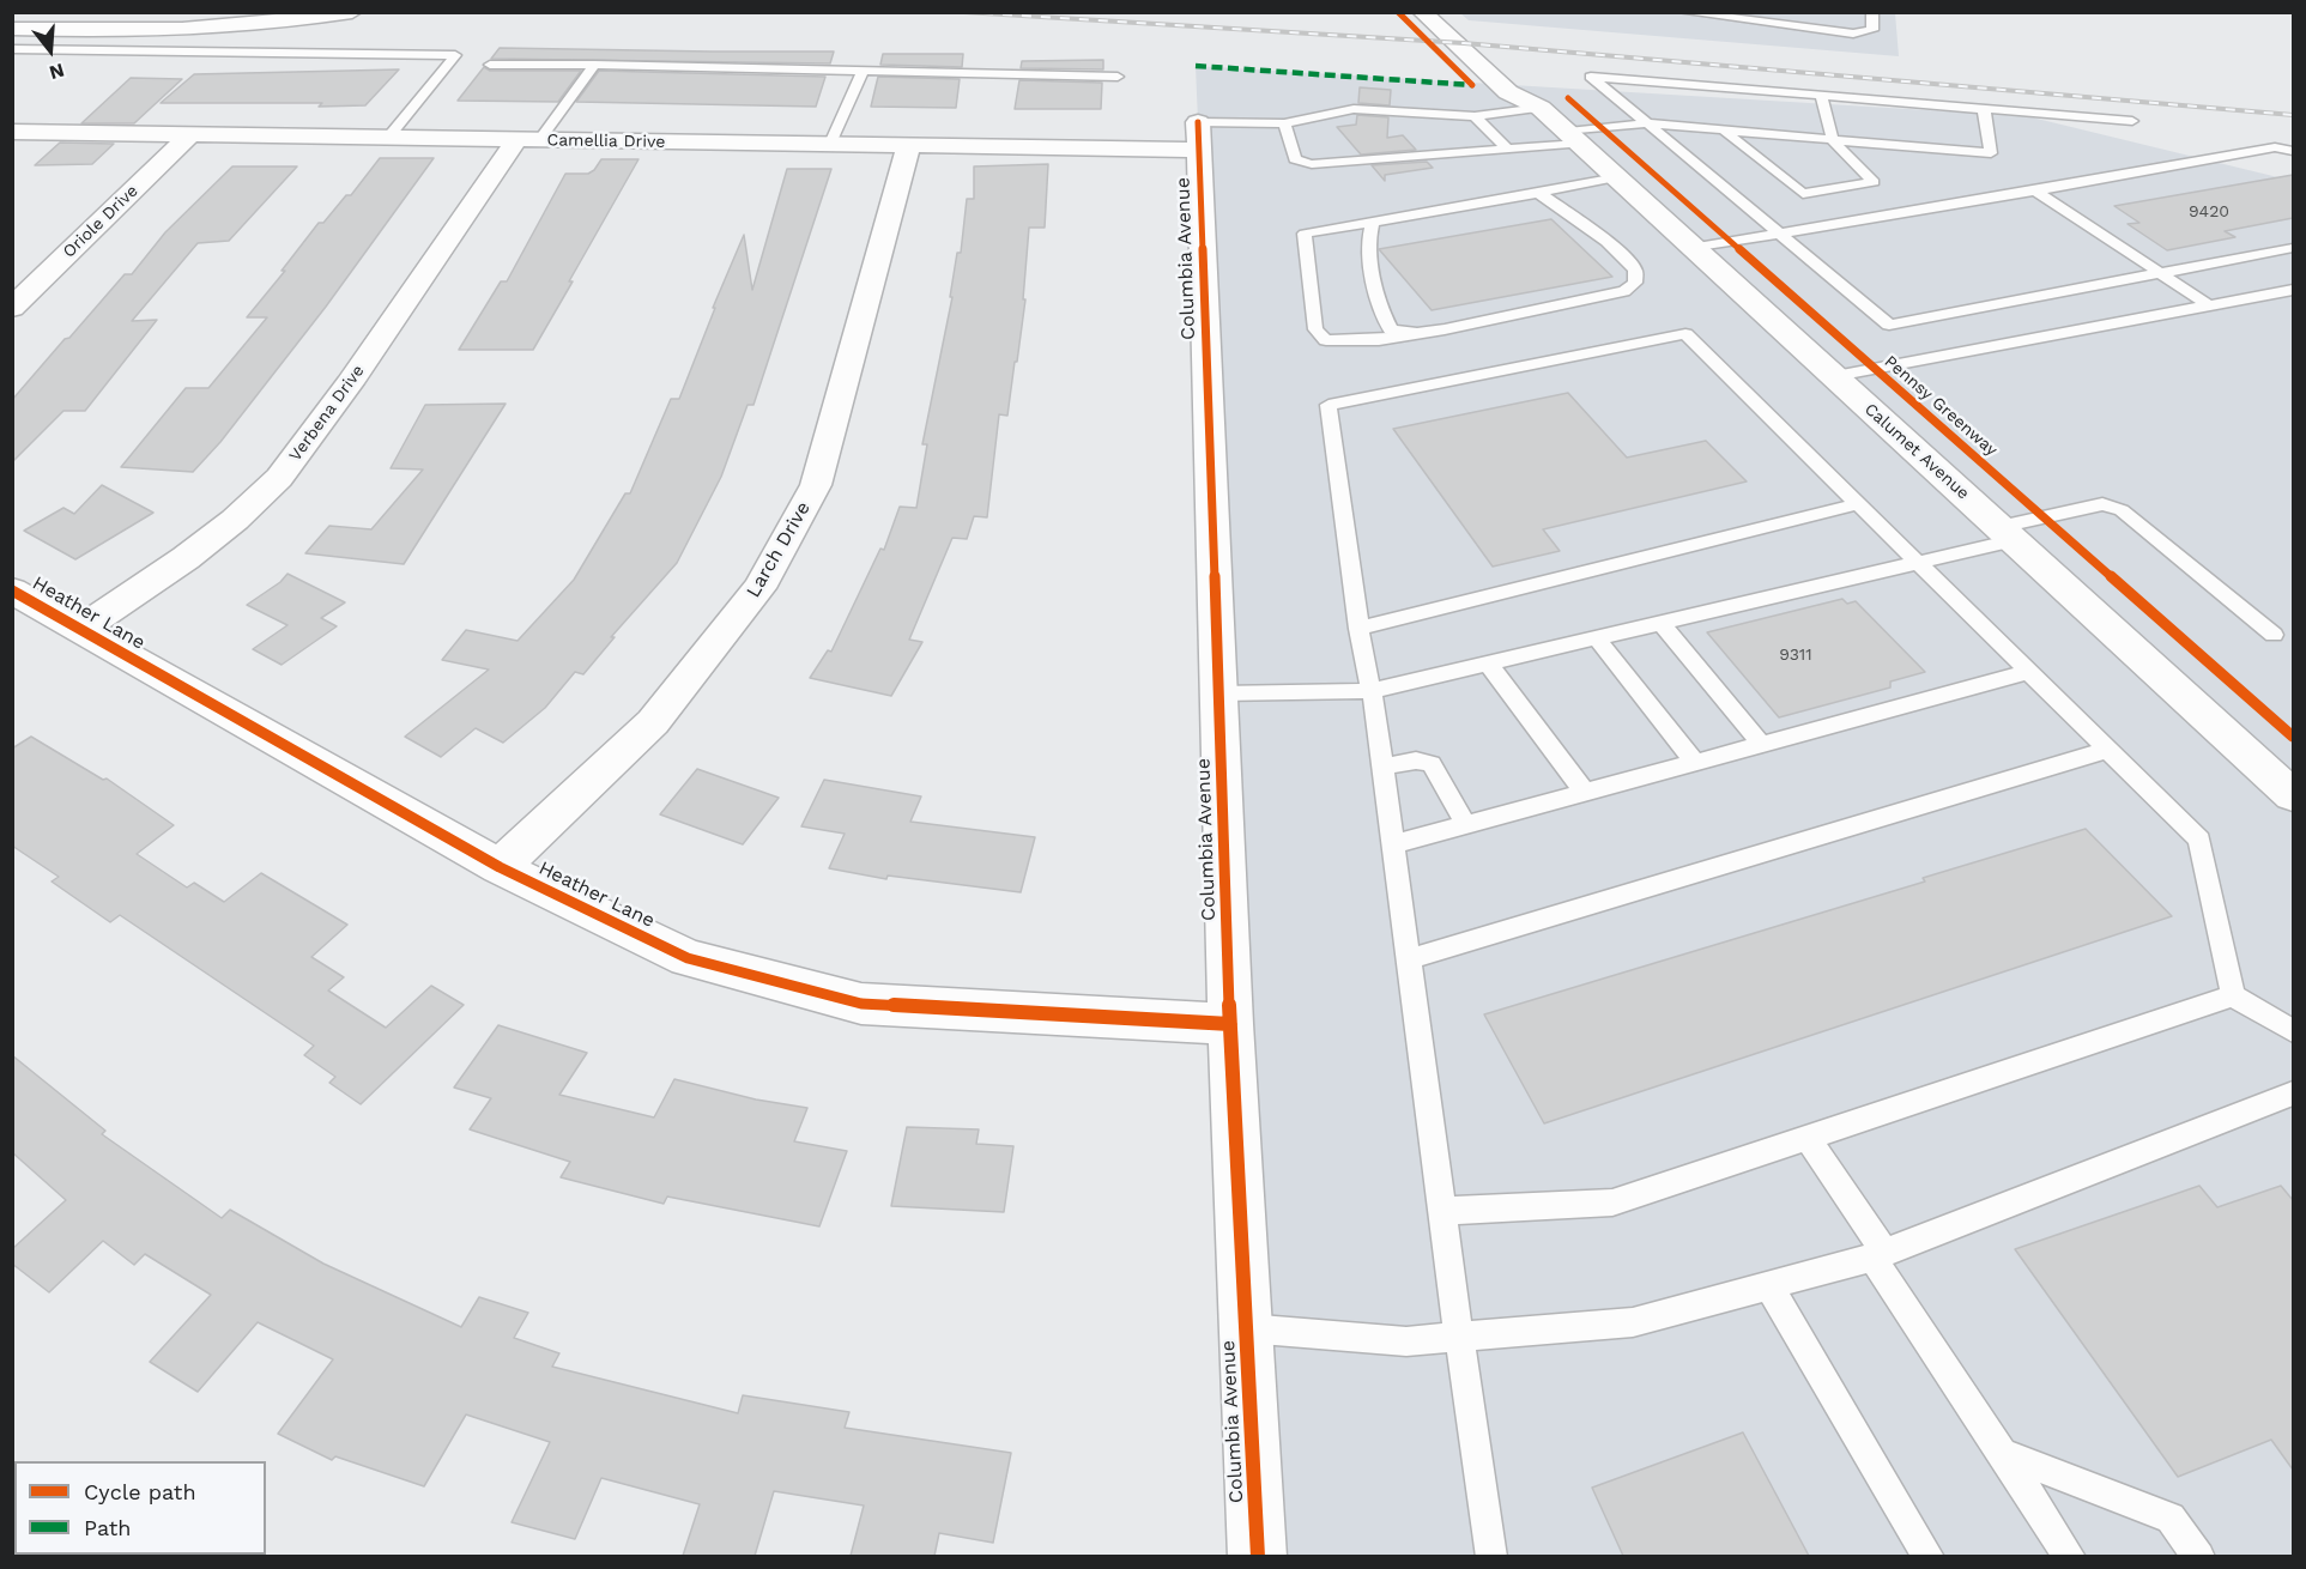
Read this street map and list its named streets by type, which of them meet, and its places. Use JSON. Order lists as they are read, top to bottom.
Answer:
{
  "streets": {
    "street": [
      "Camellia Drive",
      "Oriole Drive",
      "Columbia Avenue",
      "Verbena Drive",
      "Calumet Avenue",
      "Larch Drive",
      "Heather Lane"
    ],
    "cycle path": ["Pennsy Greenway"]
  },
  "crossings": [
    ["Camellia Drive", "Oriole Drive"],
    ["Camellia Drive", "Columbia Avenue"],
    ["Camellia Drive", "Verbena Drive"],
    ["Camellia Drive", "Larch Drive"],
    ["Columbia Avenue", "Heather Lane"],
    ["Verbena Drive", "Heather Lane"],
    ["Larch Drive", "Heather Lane"]
  ],
  "house_numbers": ["9420", "9311"],
  "legend": ["Cycle path", "Path"],
  "north": "bottom"
}
